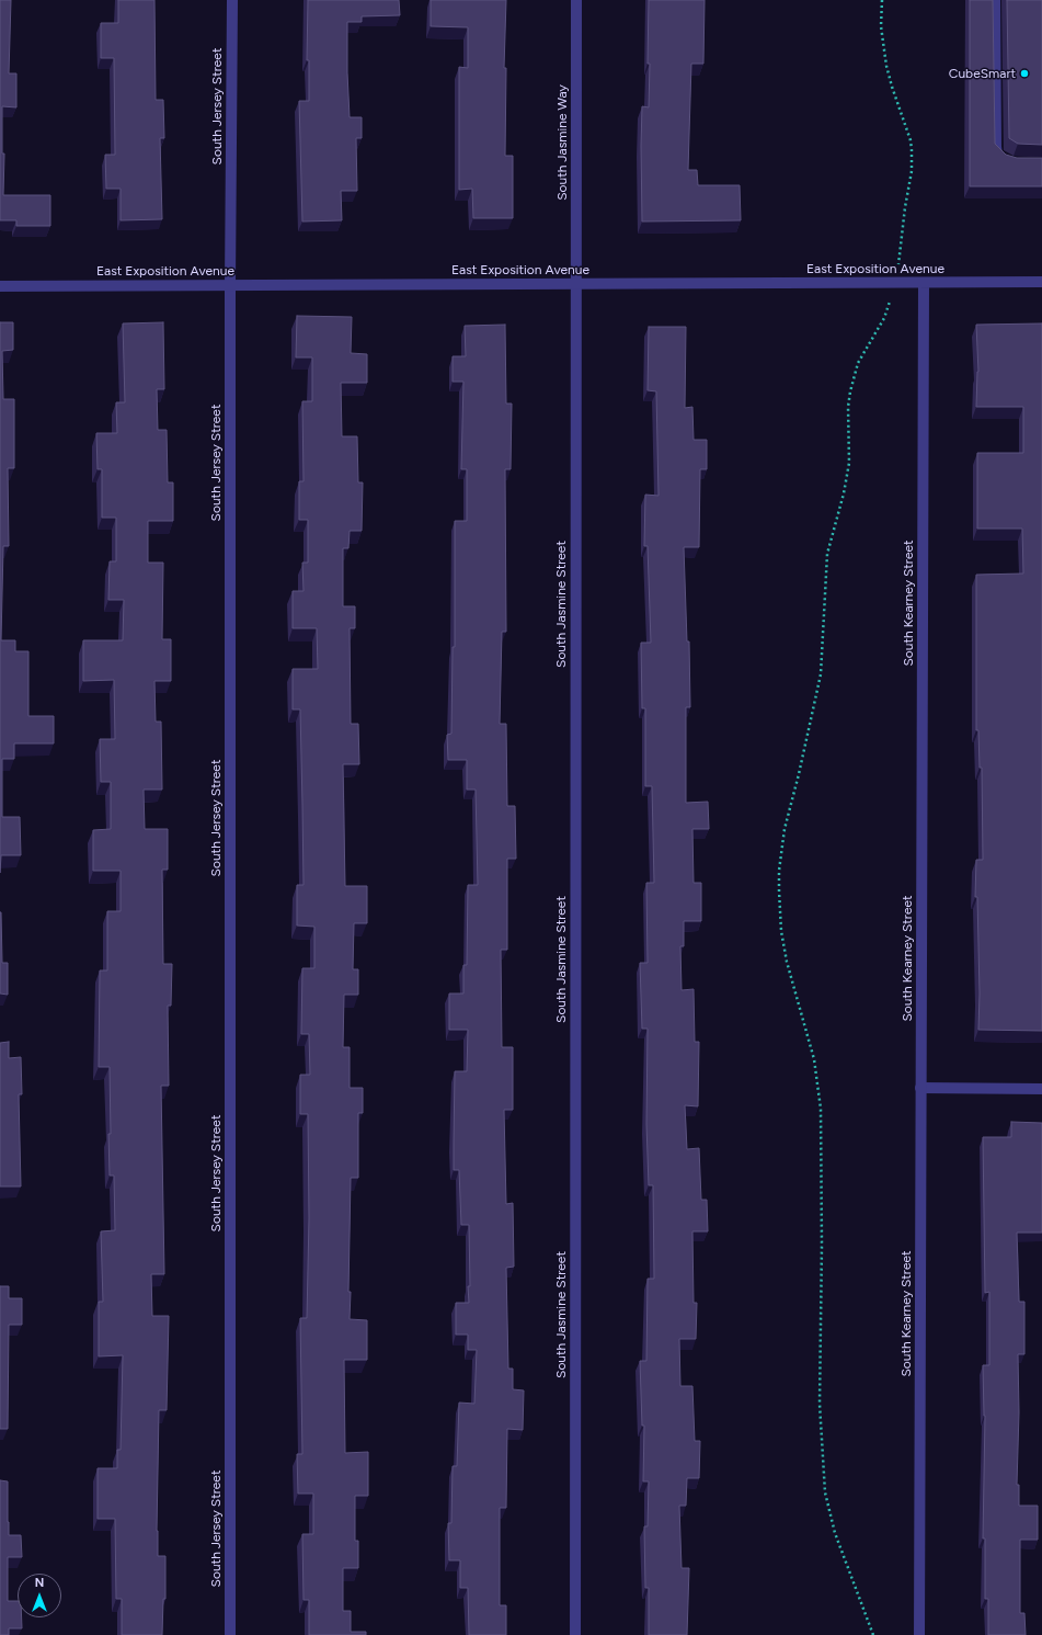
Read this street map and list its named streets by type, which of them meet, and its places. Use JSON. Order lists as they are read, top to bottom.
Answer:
{
  "streets": {
    "street": [
      "South Jersey Street",
      "South Jasmine Way",
      "East Exposition Avenue",
      "South Kearney Street",
      "South Jasmine Street"
    ]
  },
  "crossings": [
    ["South Jersey Street", "East Exposition Avenue"],
    ["South Jasmine Way", "East Exposition Avenue"],
    ["South Jasmine Way", "South Jasmine Street"],
    ["East Exposition Avenue", "South Kearney Street"],
    ["East Exposition Avenue", "South Jasmine Street"]
  ],
  "places": ["CubeSmart"],
  "north": "top"
}
